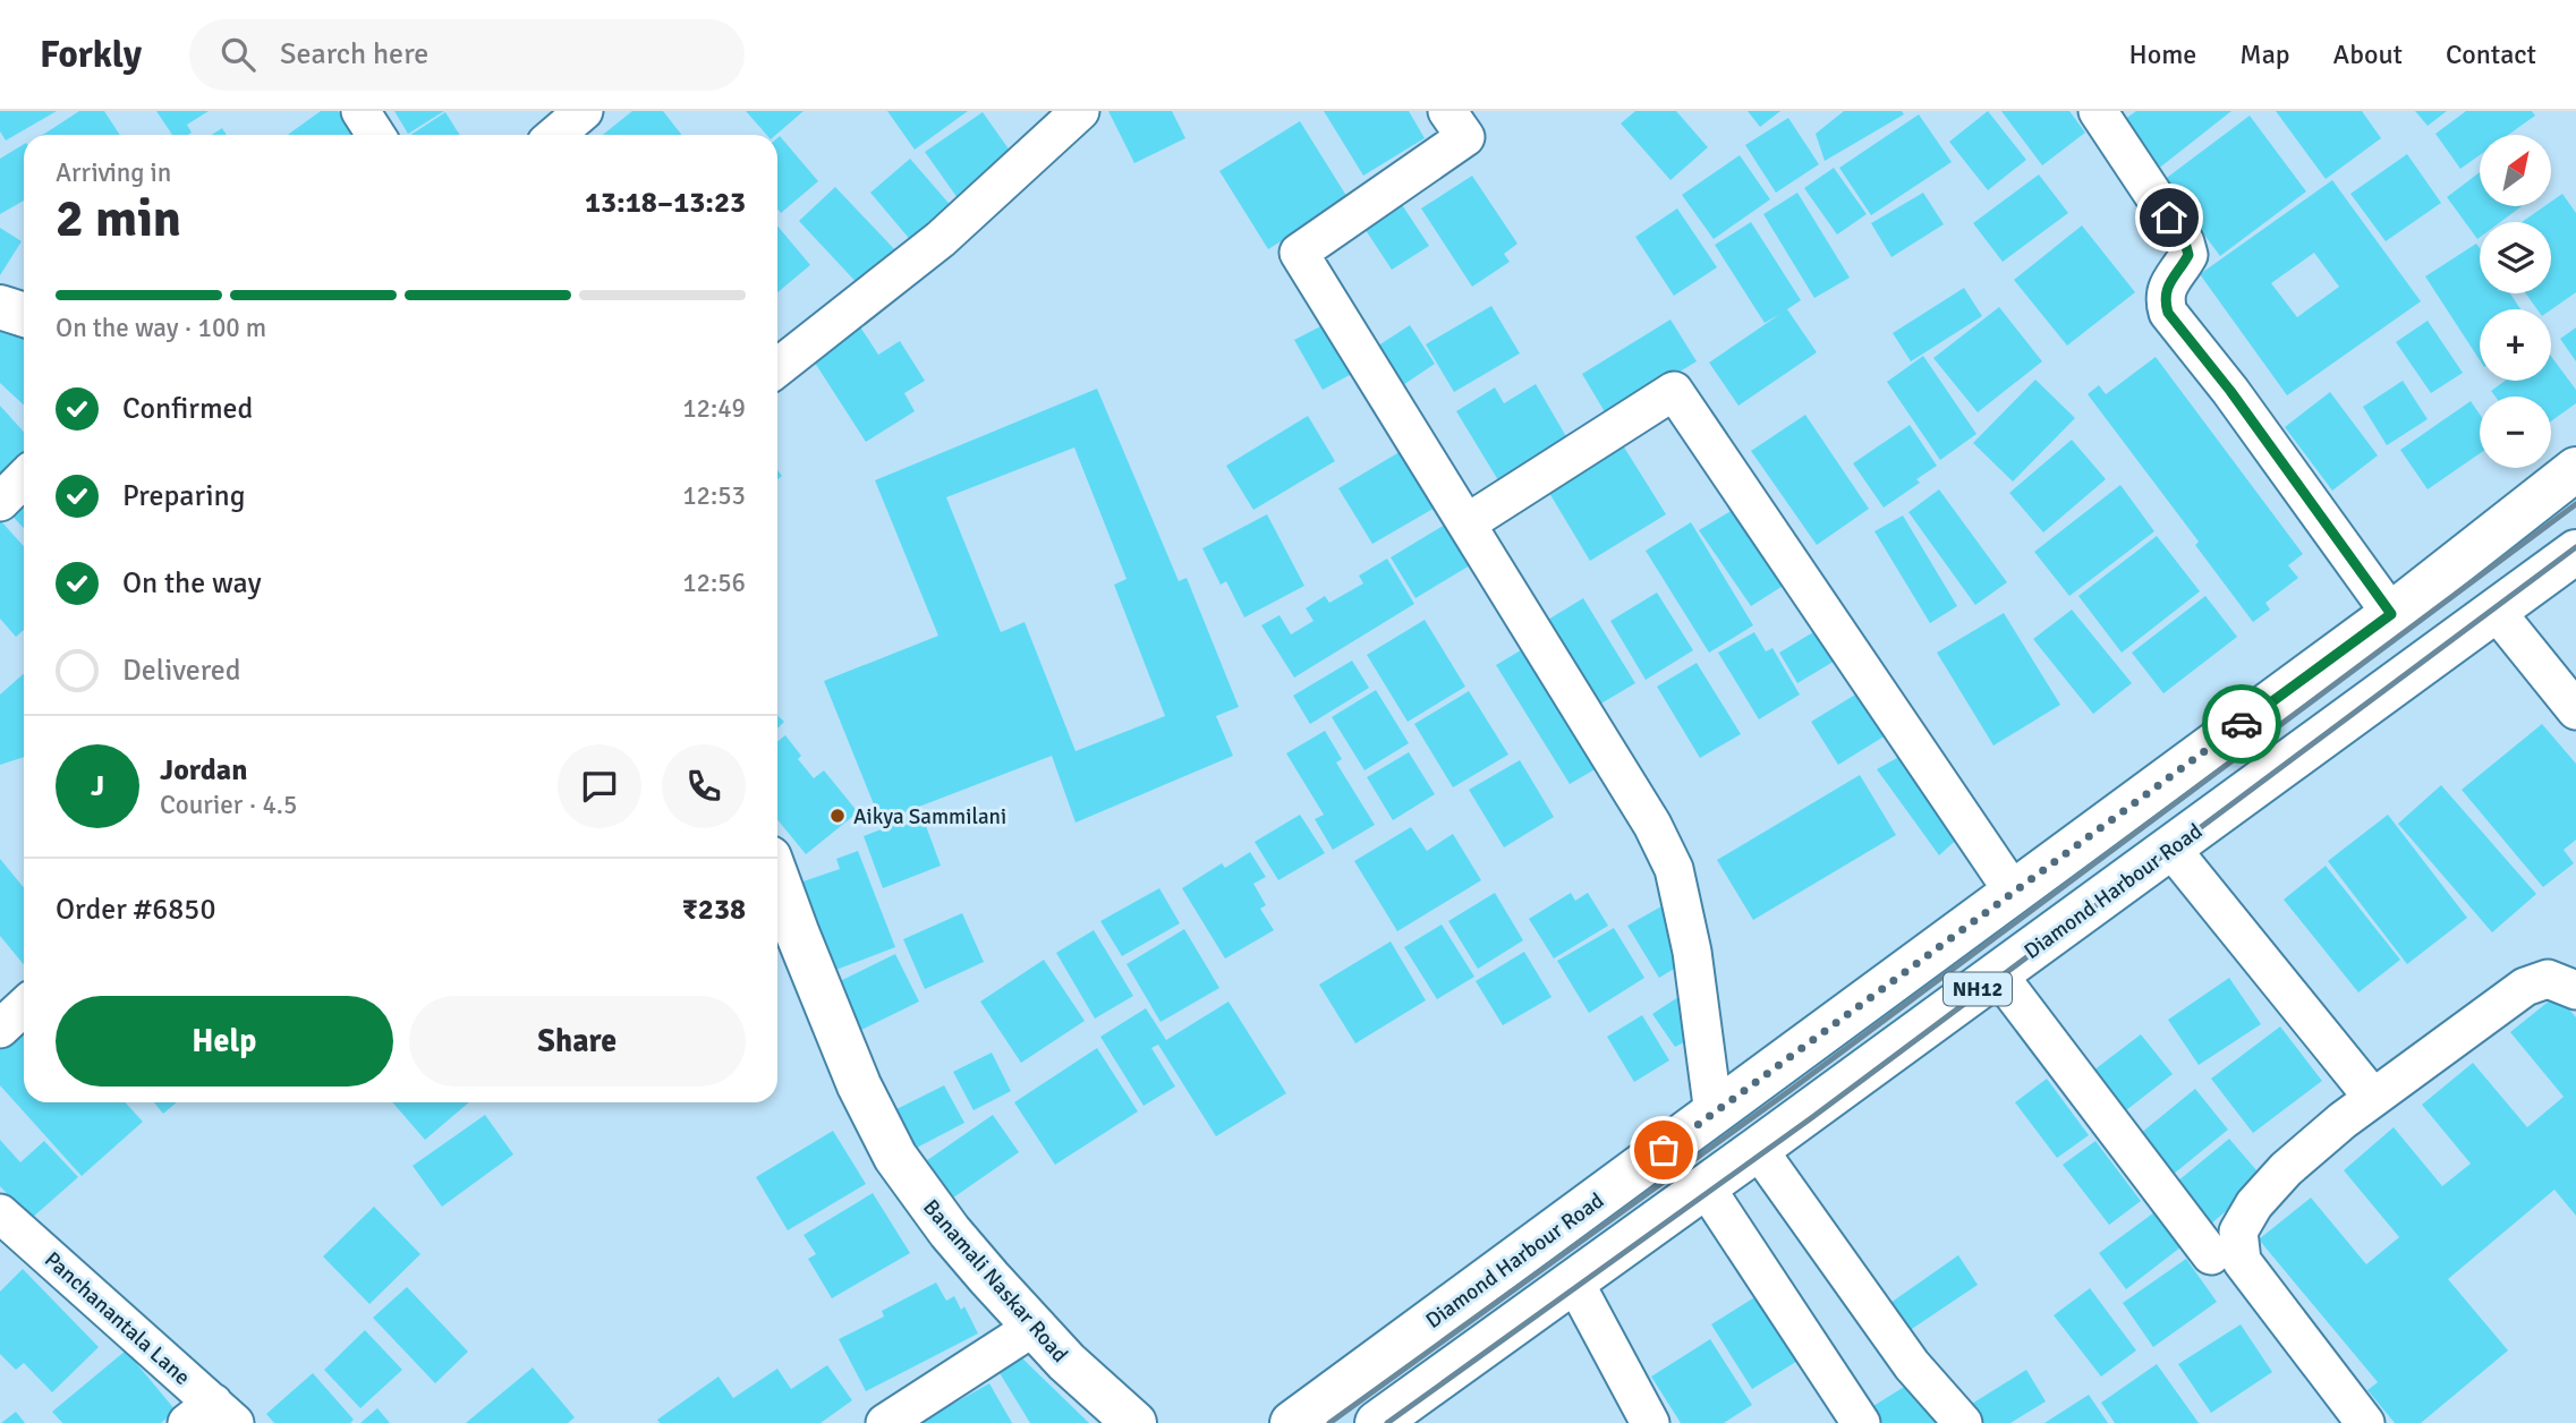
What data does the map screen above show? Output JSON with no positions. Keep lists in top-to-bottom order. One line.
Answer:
{"streets":{"main road":["Diamond Harbour Road","NH12","Banamali Naskar Road"],"street":["Panchanantala Lane"]},"places":["Aikya Sammilani"],"north":"top right","page":{"header":"Forkly","search":"Search here","nav":["Home","Map","About","Contact"],"map_buttons":["+","−"],"heading":["2 min","Arriving in","13:18–13:23"],"panel":["Jordan","Courier · 4.5","Order #6850","₹238"],"bar":"On the way · 100 m","list":[["Confirmed","12:49"],["Preparing","12:53"],["On the way","12:56"],"Delivered"],"round":"J","buttons":["Help","Share"]}}
